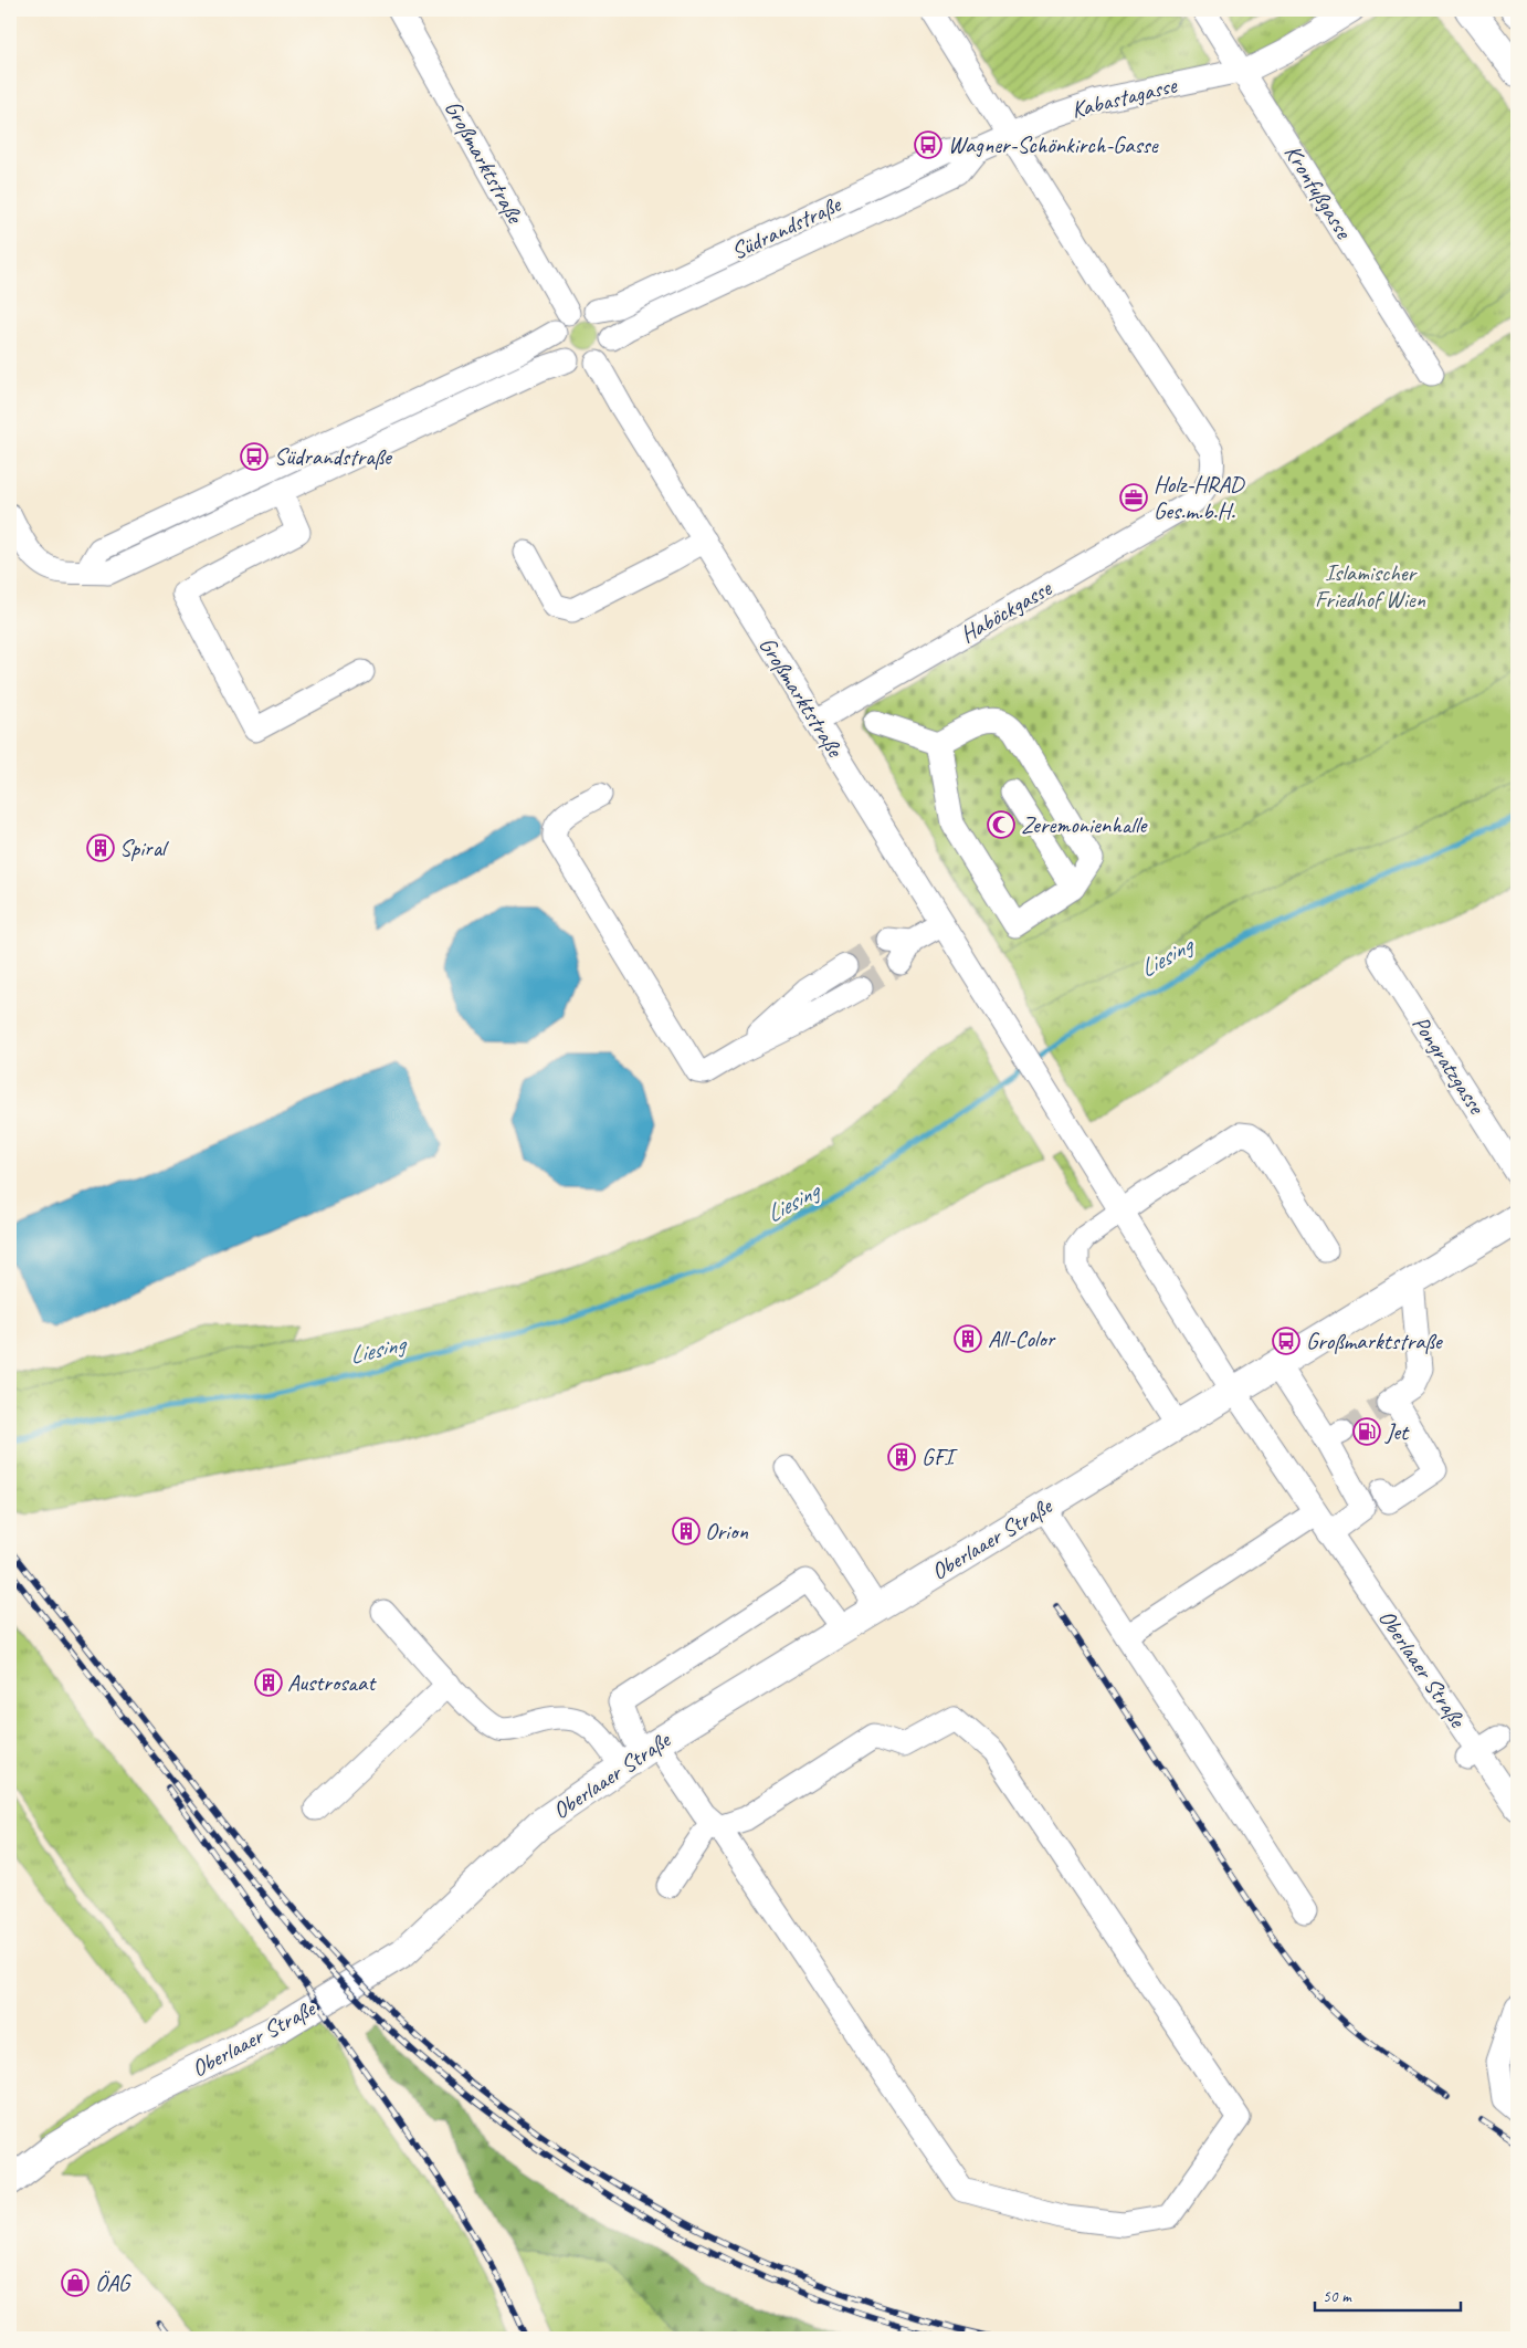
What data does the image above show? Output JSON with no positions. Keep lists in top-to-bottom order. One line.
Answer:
{"streets":{"main road":["Oberlaaer Straße"],"street":["Kabastagasse","Großmarktstraße","Kronfußgasse","Südrandstraße","Haböckgasse","Pongratzgasse"]},"crossings":[["Kabastagasse","Kronfußgasse"],["Kabastagasse","Südrandstraße"],["Kabastagasse","Haböckgasse"],["Großmarktstraße","Südrandstraße"],["Großmarktstraße","Haböckgasse"],["Südrandstraße","Haböckgasse"]],"water":["Liesing"],"parks":["Islamischer Friedhof Wien"],"places":{"bus stop":["Wagner-Schönkirch-Gasse","Südrandstraße","Großmarktstraße"],"office":["Holz-HRAD Ges.m.b.H."],"mosque":["Zeremonienhalle"],"building":["Spiral","All-Color","GFI","Orion","Austrosaat"],"fuel station":["Jet"],"shop":["ÖAG"]},"scale_bar":"50 m"}
